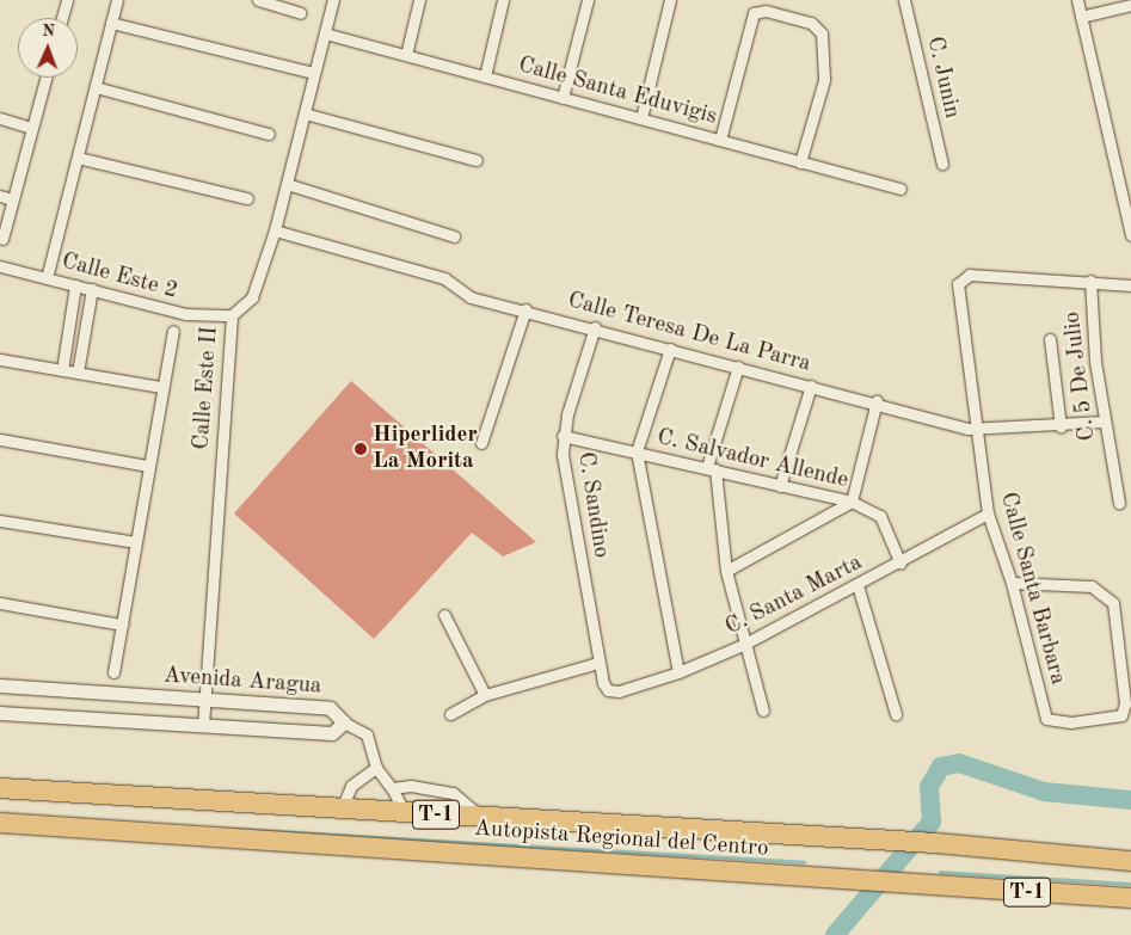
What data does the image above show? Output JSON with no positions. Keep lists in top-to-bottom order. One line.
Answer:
{"streets":{"highway":["T-1","Autopista Regional del Centro"],"street":["C. Junin","Calle Santa Eduvigis","Calle Este 2","Calle Teresa De La Parra","C. 5 De Julio","Calle Este II","C. Salvador Allende","C. Sandino","Calle Santa Barbara","C. Santa Marta","Avenida Aragua"]},"crossings":[["Calle Santa Eduvigis","Calle Este II"],["Calle Este 2","Calle Este II"],["Calle Teresa De La Parra","C. 5 De Julio"],["Calle Teresa De La Parra","Calle Este II"],["Calle Teresa De La Parra","C. Sandino"],["Calle Teresa De La Parra","Calle Santa Barbara"],["C. 5 De Julio","Calle Santa Barbara"],["Calle Este II","Avenida Aragua"],["C. Salvador Allende","C. Sandino"],["C. Salvador Allende","C. Santa Marta"],["C. Sandino","C. Santa Marta"],["Calle Santa Barbara","C. Santa Marta"]],"places":["Hiperlider La Morita"],"north":"top"}
